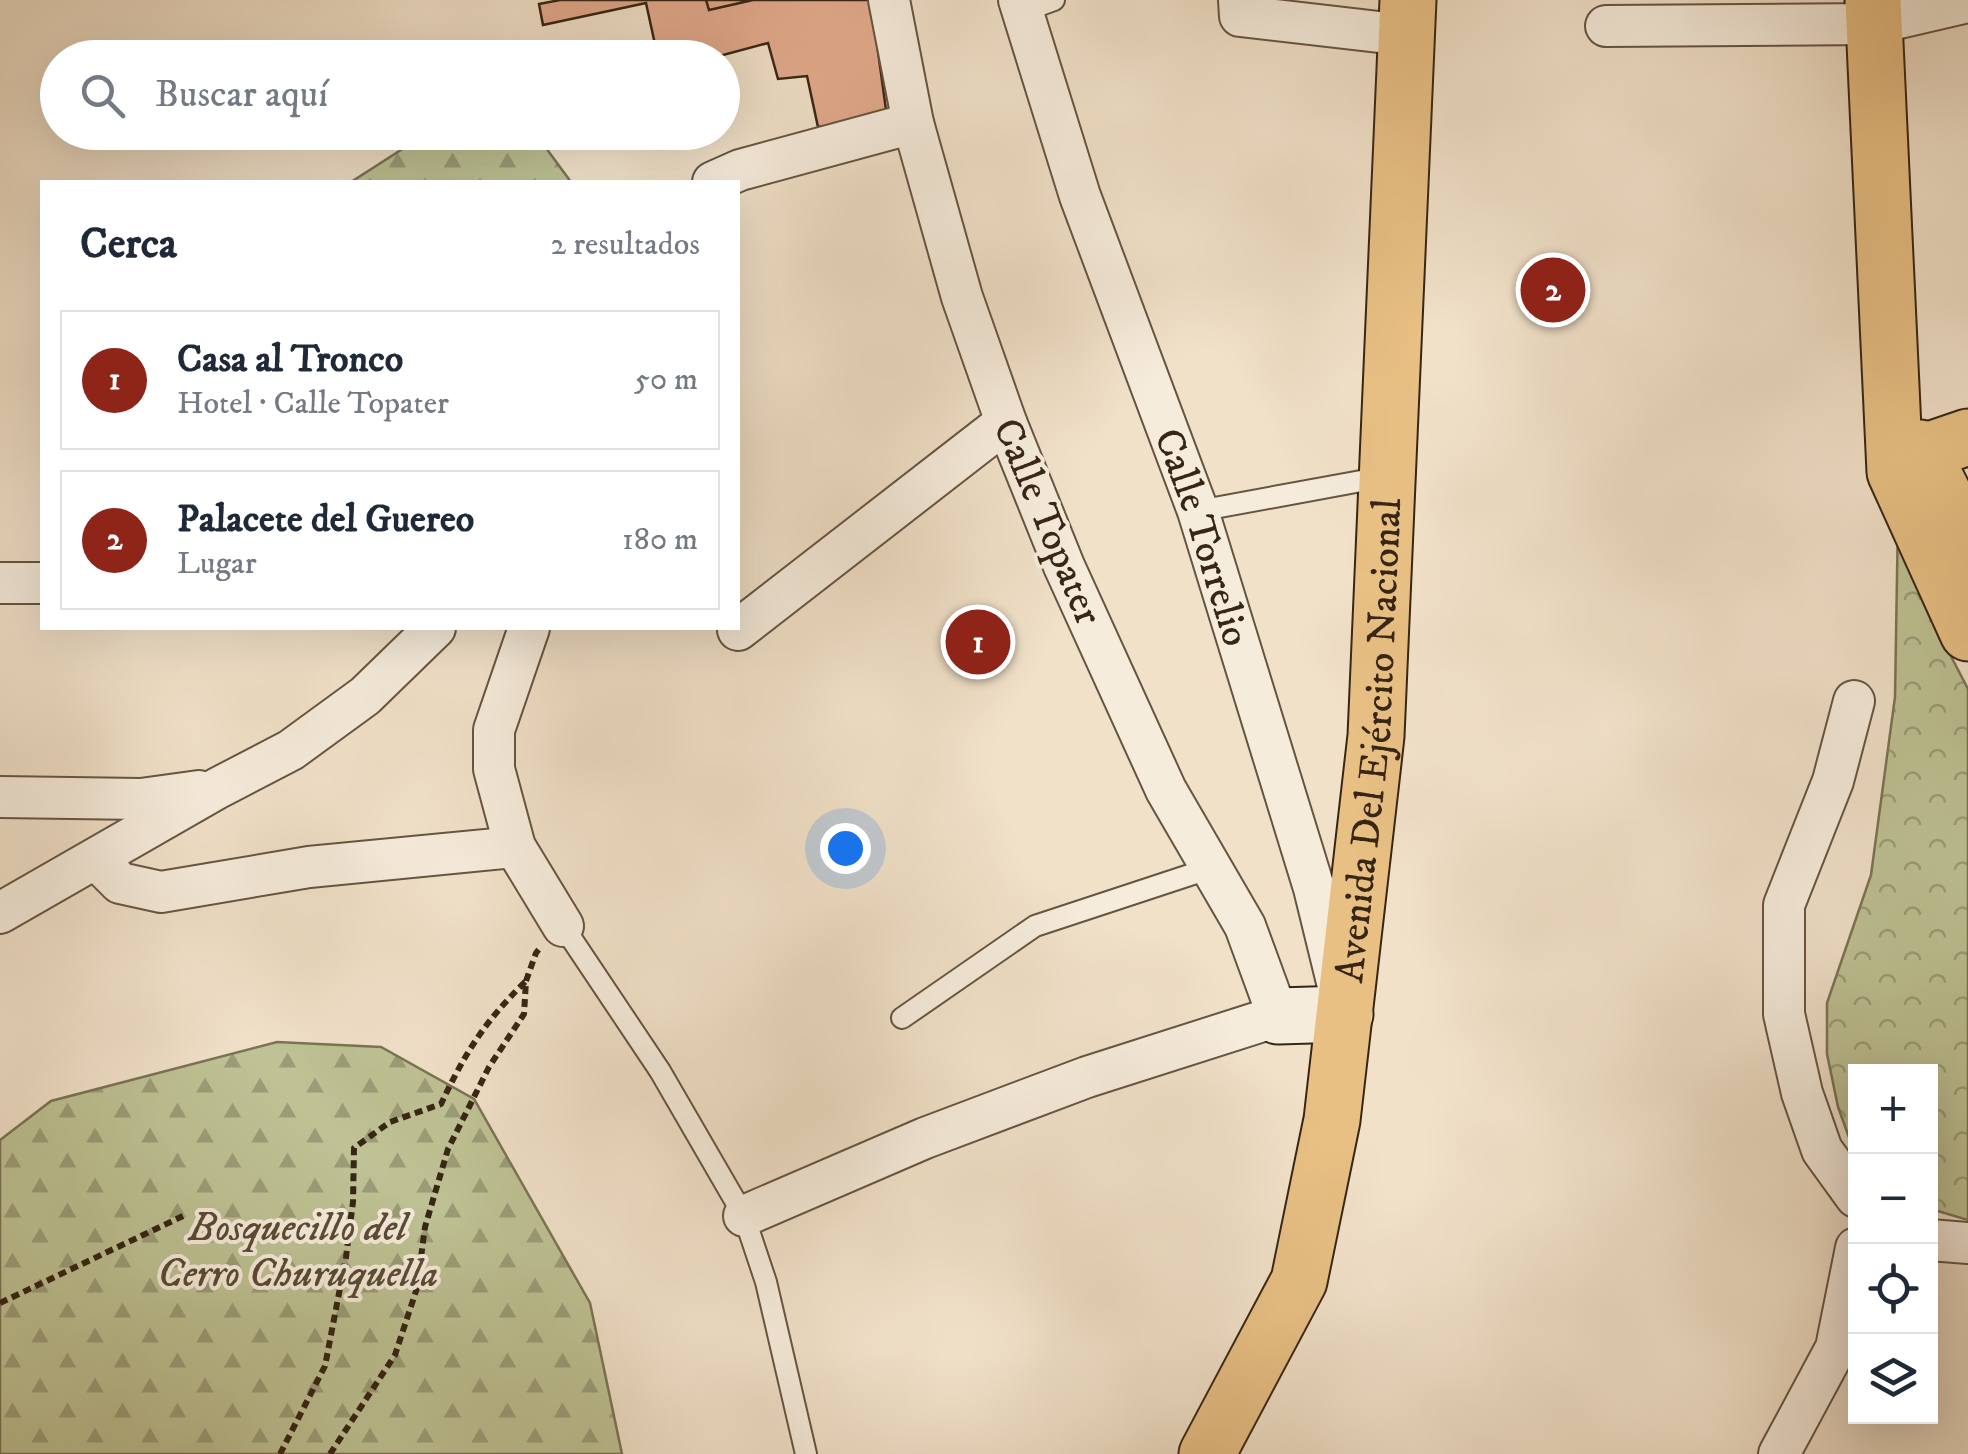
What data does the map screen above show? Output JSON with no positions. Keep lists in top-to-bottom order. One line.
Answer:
{"streets":{"main road":["Avenida Del Ejército Nacional"],"street":["Calle Topater","Calle Torrelio"]},"crossings":[["Calle Torrelio","Avenida Del Ejército Nacional"]],"parks":["Bosquecillo del Cerro Churuquella"],"page":{"search":"Buscar aquí","heading":["Cerca","2 resultados"],"pins":["2","1"],"list":[{"mark":"1","name":"Casa al Tronco","note":"Hotel · Calle Topater","value":"50 m"},{"mark":"2","name":"Palacete del Guereo","note":"Lugar","value":"180 m"}],"map_buttons":["+","−"]}}
